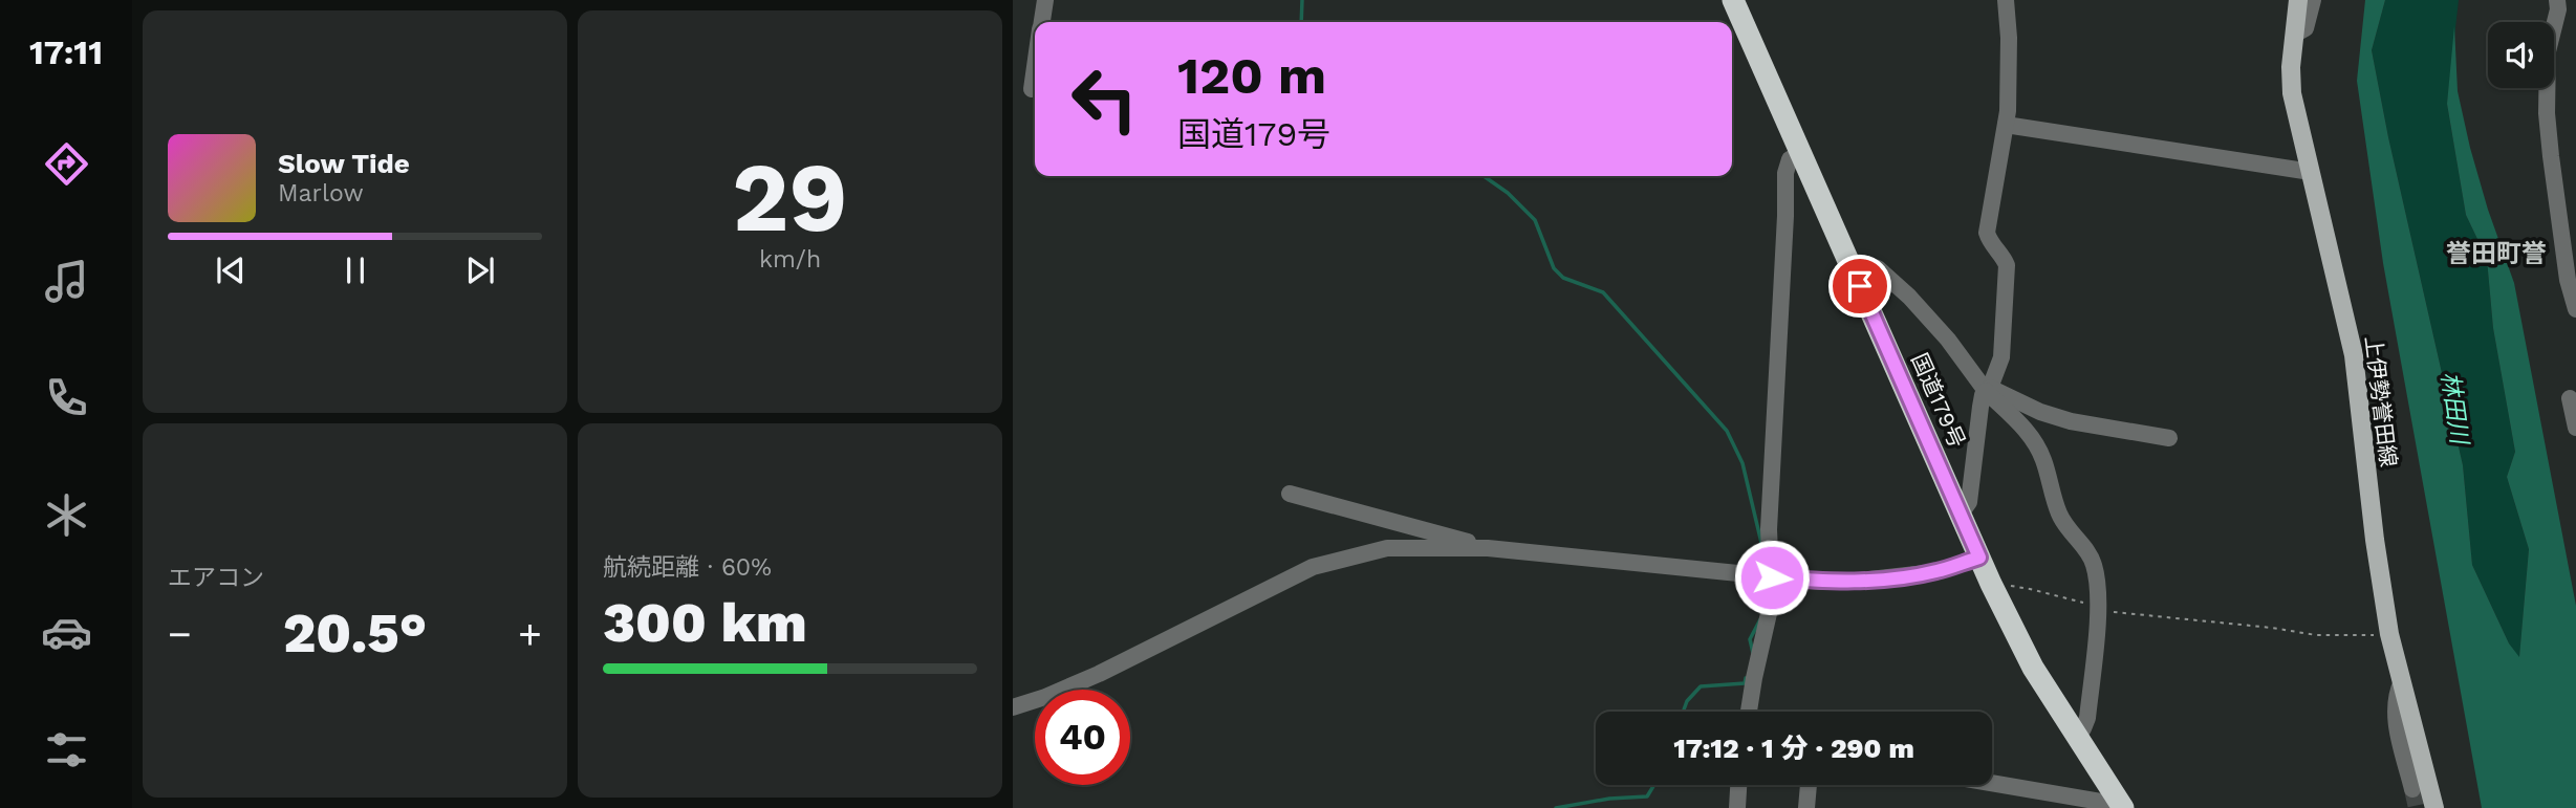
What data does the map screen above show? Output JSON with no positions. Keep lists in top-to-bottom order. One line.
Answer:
{"streets":{"highway":["国道179号"],"main road":["上伊勢誉田線"]},"districts":["誉田町誉"],"water":["林田川"],"page":{"tabs":"17:11","tile":[["29","km/h"],"エアコン",["航続距離 · 60%","300 km"]],"turn":["120 m","国道179号"],"song":["Slow Tide","Marlow"],"heat":["−","20.5°","+"],"limit":"40","trip":"17:12 · 1 分 · 290 m"}}
